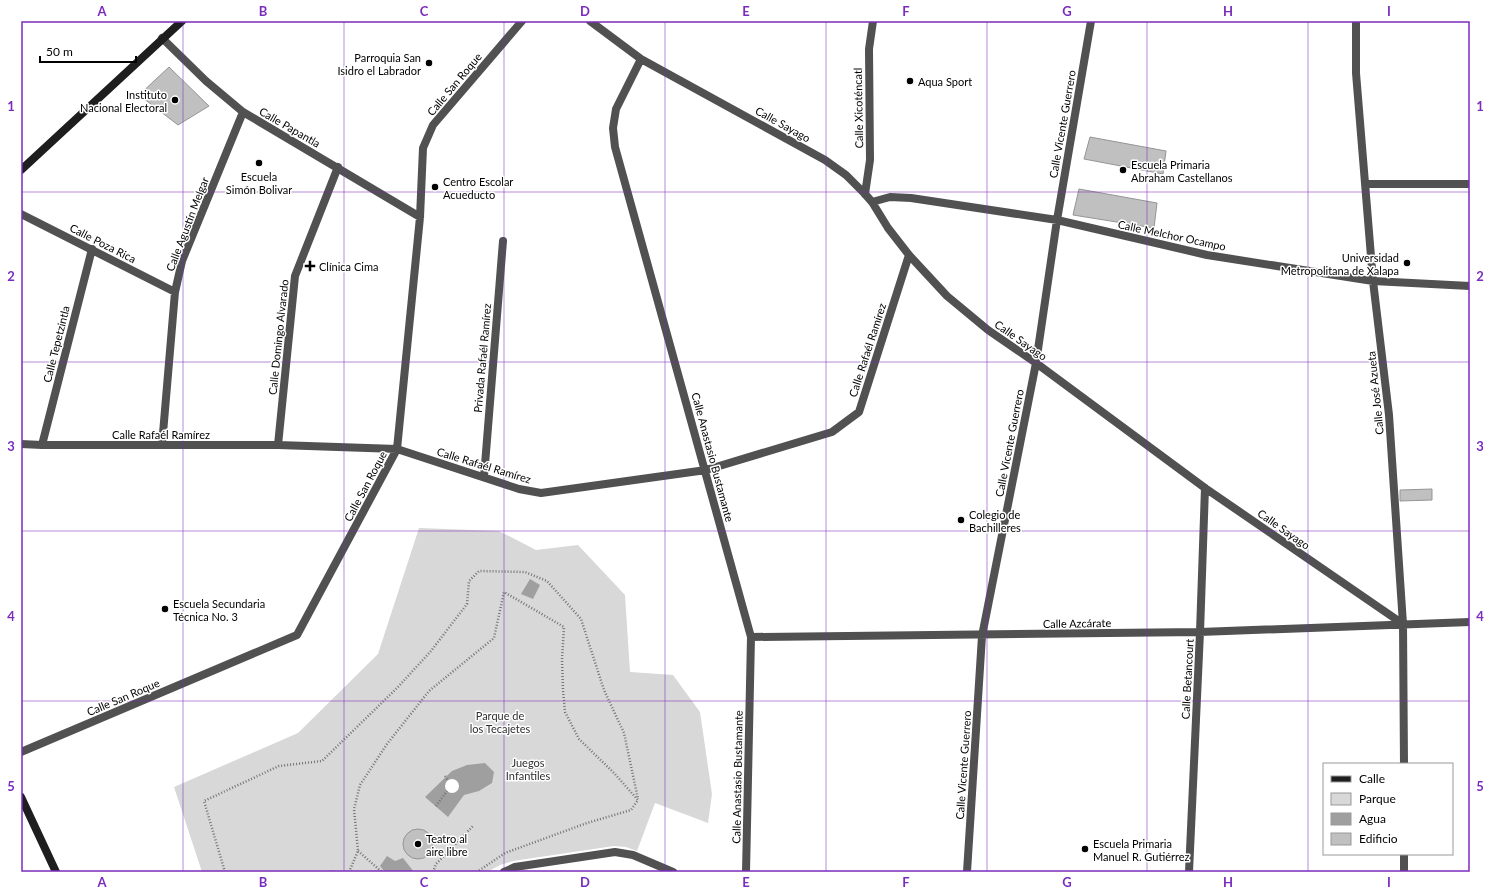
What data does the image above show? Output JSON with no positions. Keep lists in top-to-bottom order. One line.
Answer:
{"streets":{"street":["Calle San Roque","Calle Xicoténcatl","Calle Sayago","Calle Vicente Guerrero","Calle Papantla","Calle Agustín Melgar","Calle Melchor Ocampo","Calle Poza Rica","Calle Domingo Alvarado","Calle Tepetzintla","Calle Rafaél Ramírez","Privada Rafaél Ramírez","Calle José Azueta","Calle Anastasio Bustamante","Calle Azcárate","Calle Betancourt"]},"crossings":[["Calle San Roque","Calle Papantla"],["Calle San Roque","Calle Rafaél Ramírez"],["Calle Xicoténcatl","Calle Sayago"],["Calle Sayago","Calle Vicente Guerrero"],["Calle Sayago","Calle Melchor Ocampo"],["Calle Sayago","Calle Rafaél Ramírez"],["Calle Sayago","Calle José Azueta"],["Calle Sayago","Calle Anastasio Bustamante"],["Calle Sayago","Calle Azcárate"],["Calle Sayago","Calle Betancourt"],["Calle Vicente Guerrero","Calle Melchor Ocampo"],["Calle Vicente Guerrero","Calle Azcárate"],["Calle Papantla","Calle Agustín Melgar"],["Calle Papantla","Calle Domingo Alvarado"],["Calle Agustín Melgar","Calle Poza Rica"],["Calle Agustín Melgar","Calle Rafaél Ramírez"],["Calle Melchor Ocampo","Calle José Azueta"],["Calle Poza Rica","Calle Tepetzintla"],["Calle Domingo Alvarado","Calle Rafaél Ramírez"],["Calle Tepetzintla","Calle Rafaél Ramírez"],["Calle Rafaél Ramírez","Privada Rafaél Ramírez"],["Calle Rafaél Ramírez","Calle Anastasio Bustamante"],["Calle José Azueta","Calle Azcárate"],["Calle Anastasio Bustamante","Calle Azcárate"],["Calle Azcárate","Calle Betancourt"]],"parks":["Parque de los Tecajetes","Juegos Infantiles"],"places":{"other":["Parroquia San Isidro el Labrador","Aqua Sport","Instituto Nacional Electoral","Escuela Simón Bolivar","Escuela Primaria Abraham Castellanos","Centro Escolar Acueducto","Universidad Metropolitana de Xalapa","Colegio de Bachilleres","Escuela Secundaria Técnica No. 3","Teatro al aire libre","Escuela Primaria Manuel R. Gutiérrez"],"health":["Clínica Cima"]},"legend":["Calle","Parque","Agua","Edificio"],"scale_bar":"50 m","grid":{"columns":["A","B","C","D","E","F","G","H","I"],"rows":["1","2","3","4","5"]}}
